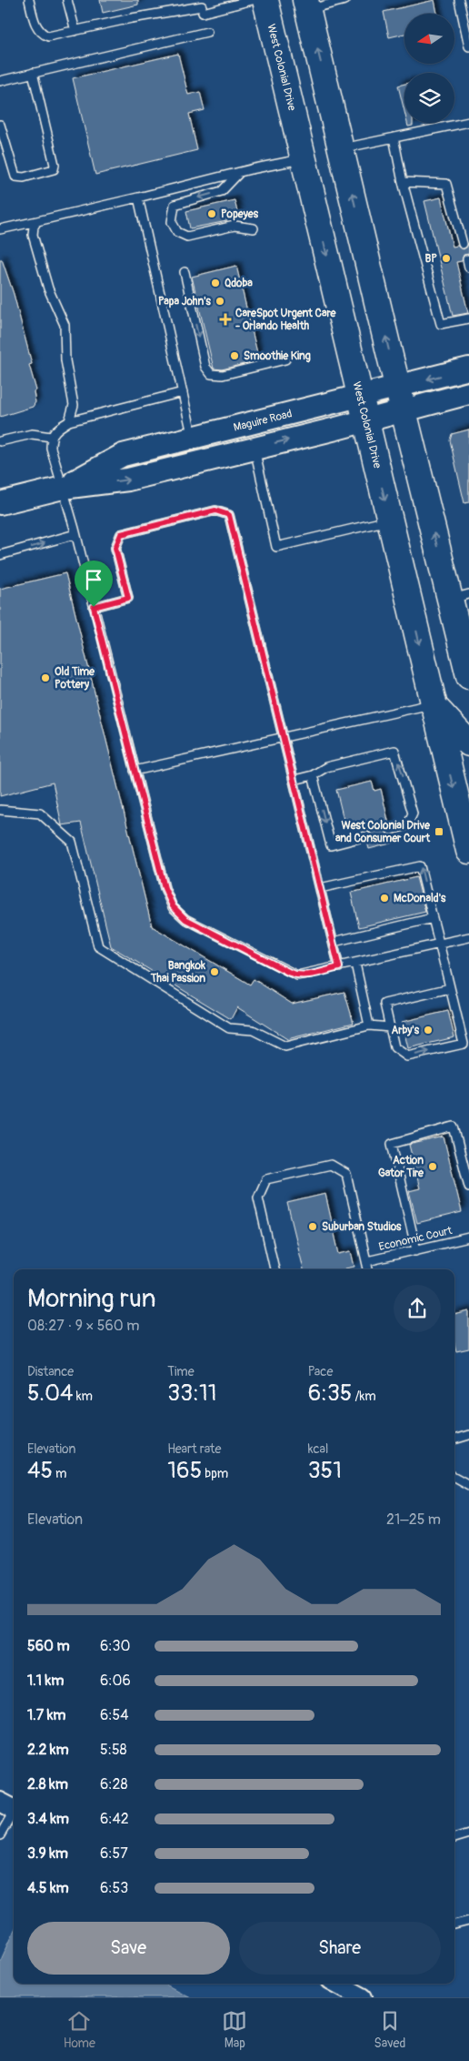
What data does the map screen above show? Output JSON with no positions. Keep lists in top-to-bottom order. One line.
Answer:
{"streets":{"highway":["West Colonial Drive"],"main road":["Maguire Road"],"lane":["Economic Court"]},"crossings":[["West Colonial Drive","Maguire Road"]],"places":{"other":["Popeyes","BP","Qdoba","Papa John's","Smoothie King","Old Time Pottery","McDonald's","Bangkok Thai Passion","Arby's","Action Gator Tire","Suburban Studios"],"health":["CareSpot Urgent Care - Orlando Health"],"transit":["West Colonial Drive and Consumer Court"]},"north":"left","page":{"heading":["Morning run","08:27 · 9 × 560 m"],"stats":[["Distance","5.04 km"],["Time","33:11"],["Pace","6:35 /km"],["Elevation","45 m"],["Heart rate","165 bpm"],["kcal","351"]],"chart":["Elevation","21–25 m"],"list":[{"name":"560 m","note":"6:30"},{"name":"1.1 km","note":"6:06"},{"name":"1.7 km","note":"6:54"},{"name":"2.2 km","note":"5:58"},{"name":"2.8 km","note":"6:28"},{"name":"3.4 km","note":"6:42"},{"name":"3.9 km","note":"6:57"},{"name":"4.5 km","note":"6:53"}],"buttons":["Save","Share"],"tabs":["Home","Map","Saved"]}}
